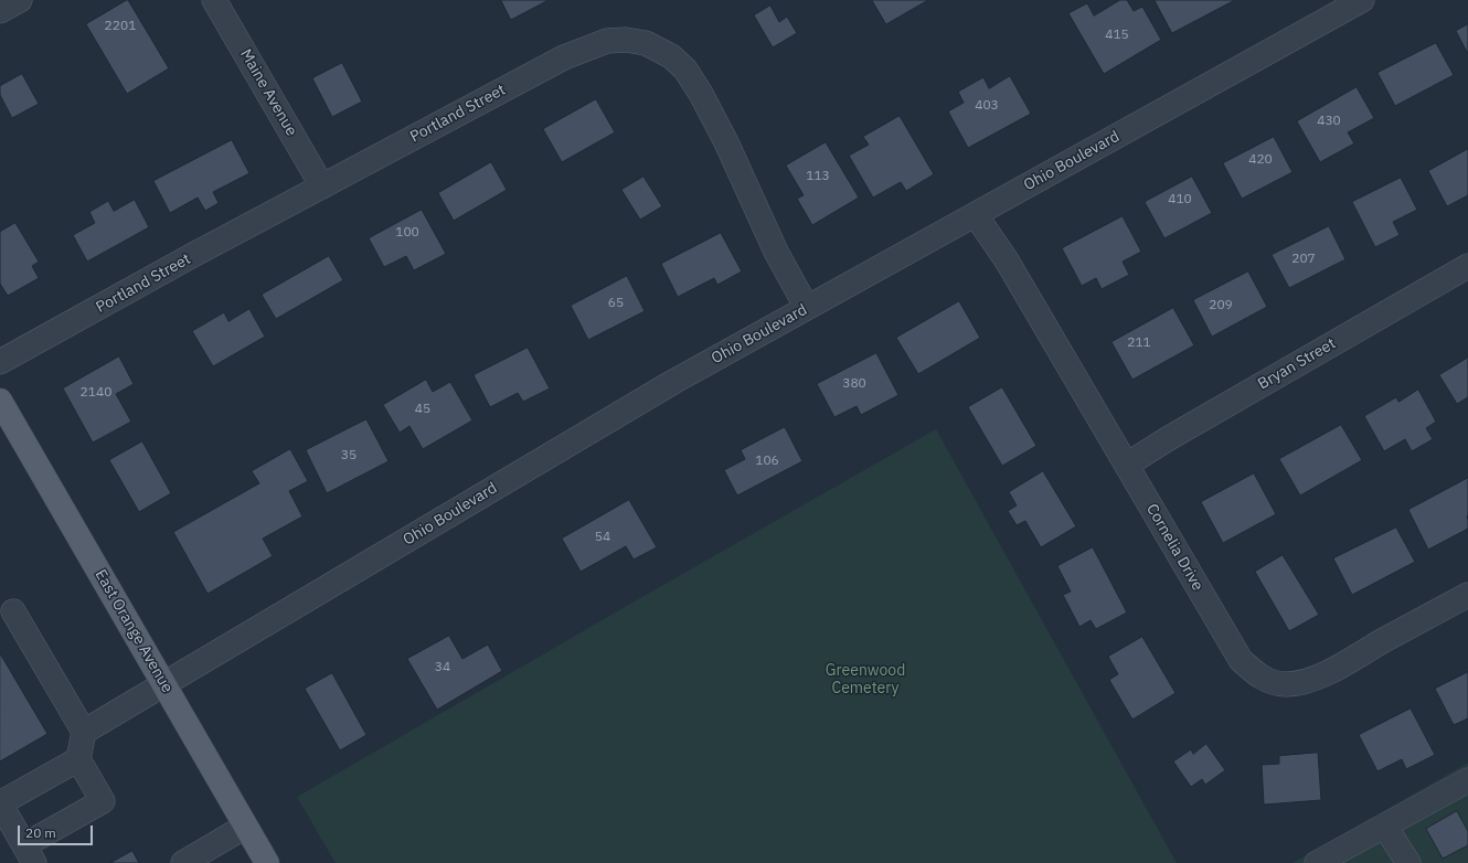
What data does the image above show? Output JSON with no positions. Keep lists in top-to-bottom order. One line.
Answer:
{"streets":{"main road":["East Orange Avenue"],"street":["Maine Avenue","Portland Street","Ohio Boulevard","Bryan Street","Cornelia Drive"]},"crossings":[["Maine Avenue","Portland Street"],["Portland Street","Ohio Boulevard"],["Ohio Boulevard","Cornelia Drive"],["Ohio Boulevard","East Orange Avenue"],["Bryan Street","Cornelia Drive"]],"parks":["Greenwood Cemetery"],"house_numbers":["2201","415","403","430","420","113","410","100","207","65","209","211","380","2140","45","35","106","54","34"],"scale_bar":"20 m"}
